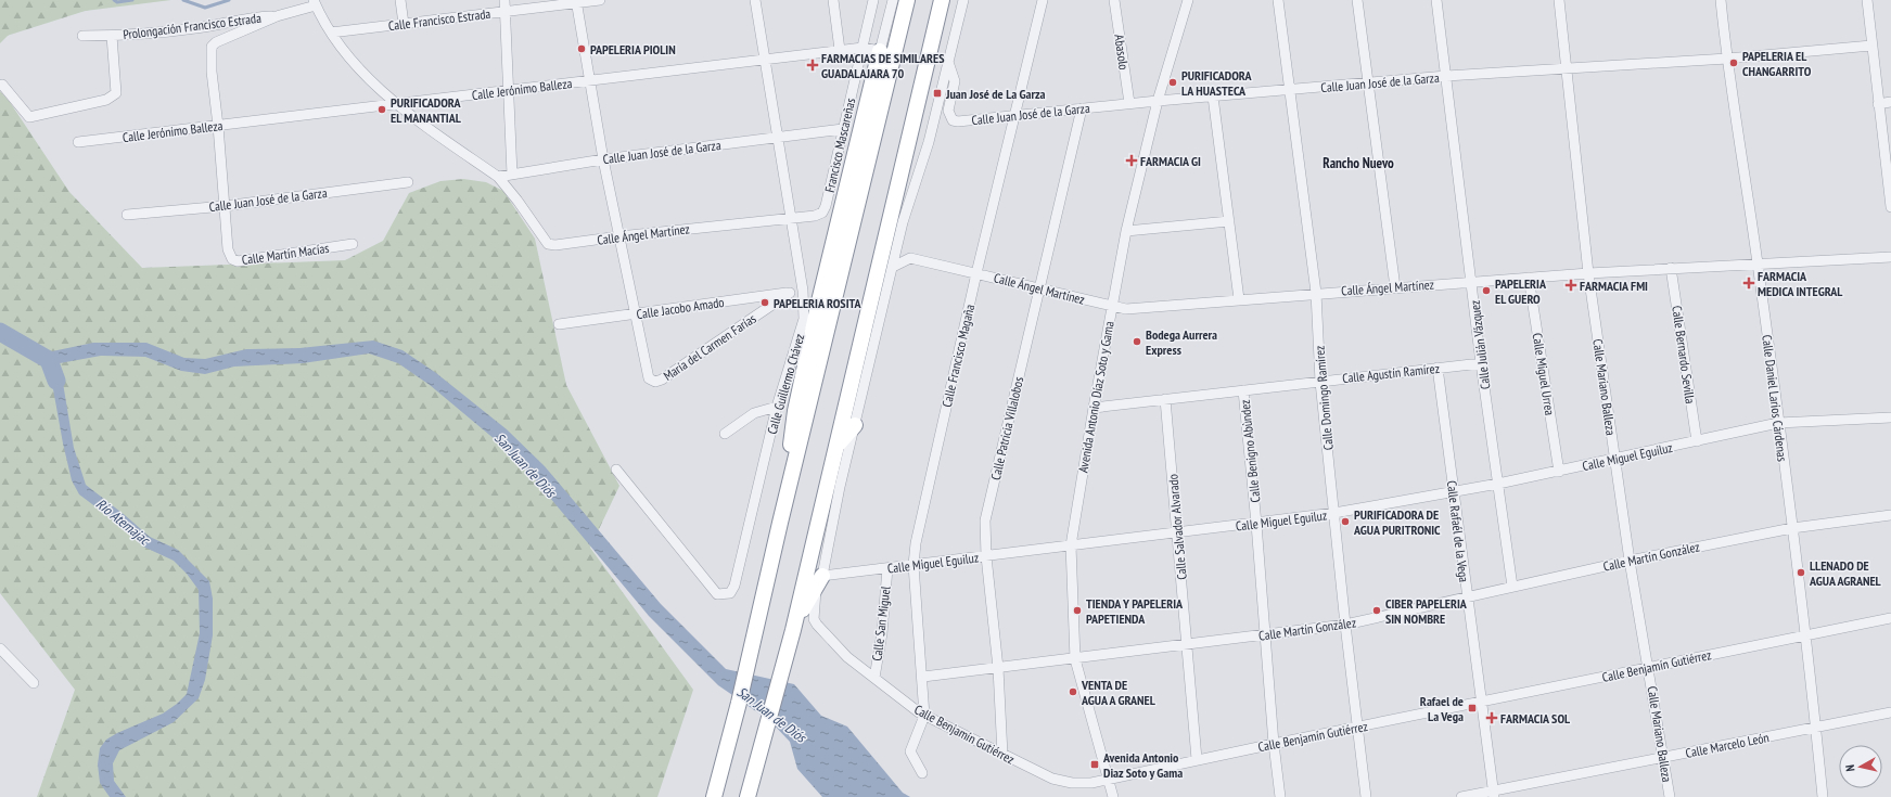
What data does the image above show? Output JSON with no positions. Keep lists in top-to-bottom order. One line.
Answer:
{"streets":{"street":["Calle Francisco Estrada","Prolongación Francisco Estrada","Abasolo","Calle Juan José de la Garza","Calle Jerónimo Balleza","Francisco Mascareñas","Calle Ángel Martínez","Calle Martín Macías","Calle Jacobo Amado","Calle Julián Vázquez","María del Carmen Farías","Calle Bernardo Sevilla","Calle Francisco Magaña","Calle Agustín Ramírez","Calle Miguel Urrea","Calle Guillermo Chávez","Calle Mariano Balleza","Avenida Antonio Díaz Soto y Gama","Calle Domingo Ramírez","Calle Daniel Larios Cárdenas","Calle Patricia Villalobos","Calle Benigno Abùndez","Calle Miguel Eguiluz","Calle Salvador Alvarado","Calle Rafaél de la Vega","Calle Martín González","Calle San Miguel","Calle Benjamín Gutiérrez","Calle Marcelo León"]},"crossings":[["Prolongación Francisco Estrada","Calle Martín Macías"],["Abasolo","Calle Juan José de la Garza"],["Calle Juan José de la Garza","Francisco Mascareñas"],["Calle Juan José de la Garza","Calle Ángel Martínez"],["Calle Juan José de la Garza","Calle Martín Macías"],["Calle Juan José de la Garza","Calle Julián Vázquez"],["Calle Juan José de la Garza","Calle Francisco Magaña"],["Calle Juan José de la Garza","Calle Guillermo Chávez"],["Calle Juan José de la Garza","Calle Mariano Balleza"],["Calle Juan José de la Garza","Avenida Antonio Díaz Soto y Gama"],["Calle Juan José de la Garza","Calle Domingo Ramírez"],["Calle Juan José de la Garza","Calle Daniel Larios Cárdenas"],["Calle Juan José de la Garza","Calle Patricia Villalobos"],["Calle Juan José de la Garza","Calle Benjamín Gutiérrez"],["Calle Jerónimo Balleza","Francisco Mascareñas"],["Calle Jerónimo Balleza","Calle Martín Macías"],["Calle Jerónimo Balleza","Calle Guillermo Chávez"],["Francisco Mascareñas","Calle Ángel Martínez"],["Calle Ángel Martínez","Calle Julián Vázquez"],["Calle Ángel Martínez","Calle Bernardo Sevilla"],["Calle Ángel Martínez","Calle Francisco Magaña"],["Calle Ángel Martínez","Calle Miguel Urrea"],["Calle Ángel Martínez","Calle Guillermo Chávez"],["Calle Ángel Martínez","Calle Mariano Balleza"],["Calle Ángel Martínez","Avenida Antonio Díaz Soto y Gama"],["Calle Ángel Martínez","Calle Domingo Ramírez"],["Calle Ángel Martínez","Calle Daniel Larios Cárdenas"],["Calle Ángel Martínez","Calle Patricia Villalobos"],["Calle Ángel Martínez","Calle Benjamín Gutiérrez"],["Calle Jacobo Amado","María del Carmen Farías"],["Calle Jacobo Amado","Calle Guillermo Chávez"],["Calle Julián Vázquez","Calle Agustín Ramírez"],["Calle Julián Vázquez","Calle Miguel Eguiluz"],["Calle Julián Vázquez","Calle Martín González"],["Calle Bernardo Sevilla","Calle Miguel Eguiluz"],["Calle Francisco Magaña","Calle Miguel Eguiluz"],["Calle Francisco Magaña","Calle Martín González"],["Calle Francisco Magaña","Calle Benjamín Gutiérrez"],["Calle Agustín Ramírez","Avenida Antonio Díaz Soto y Gama"],["Calle Agustín Ramírez","Calle Domingo Ramírez"],["Calle Agustín Ramírez","Calle Benigno Abùndez"],["Calle Agustín Ramírez","Calle Salvador Alvarado"],["Calle Agustín Ramírez","Calle Rafaél de la Vega"],["Calle Miguel Urrea","Calle Miguel Eguiluz"],["Calle Mariano Balleza","Calle Miguel Eguiluz"],["Calle Mariano Balleza","Calle Martín González"],["Calle Mariano Balleza","Calle Benjamín Gutiérrez"],["Calle Mariano Balleza","Calle Marcelo León"],["Avenida Antonio Díaz Soto y Gama","Calle Miguel Eguiluz"],["Avenida Antonio Díaz Soto y Gama","Calle Martín González"],["Avenida Antonio Díaz Soto y Gama","Calle Benjamín Gutiérrez"],["Calle Domingo Ramírez","Calle Miguel Eguiluz"],["Calle Domingo Ramírez","Calle Martín González"],["Calle Domingo Ramírez","Calle Benjamín Gutiérrez"],["Calle Daniel Larios Cárdenas","Calle Miguel Eguiluz"],["Calle Daniel Larios Cárdenas","Calle Martín González"],["Calle Daniel Larios Cárdenas","Calle Benjamín Gutiérrez"],["Calle Daniel Larios Cárdenas","Calle Marcelo León"],["Calle Patricia Villalobos","Calle Miguel Eguiluz"],["Calle Patricia Villalobos","Calle Martín González"],["Calle Patricia Villalobos","Calle Benjamín Gutiérrez"],["Calle Benigno Abùndez","Calle Miguel Eguiluz"],["Calle Benigno Abùndez","Calle Martín González"],["Calle Benigno Abùndez","Calle Benjamín Gutiérrez"],["Calle Miguel Eguiluz","Calle Salvador Alvarado"],["Calle Miguel Eguiluz","Calle Rafaél de la Vega"],["Calle Miguel Eguiluz","Calle San Miguel"],["Calle Miguel Eguiluz","Calle Benjamín Gutiérrez"],["Calle Salvador Alvarado","Calle Martín González"],["Calle Salvador Alvarado","Calle Benjamín Gutiérrez"],["Calle Rafaél de la Vega","Calle Martín González"],["Calle Rafaél de la Vega","Calle Benjamín Gutiérrez"],["Calle Rafaél de la Vega","Calle Marcelo León"],["Calle San Miguel","Calle Benjamín Gutiérrez"]],"districts":["Rancho Nuevo"],"water":["San Juan de Diós","Río Atemajac"],"places":{"other":["PAPELERIA PIOLIN","PAPELERIA EL CHANGARRITO","PURIFICADORA LA HUASTECA","PURIFICADORA EL MANANTIAL","PAPELERIA EL GUERO","PAPELERIA ROSITA","Bodega Aurrera Express","PURIFICADORA DE AGUA PURITRONIC","LLENADO DE AGUA AGRANEL","TIENDA Y PAPELERIA PAPETIENDA","CIBER PAPELERIA SIN NOMBRE","VENTA DE AGUA A GRANEL"],"health":["FARMACIAS DE SIMILARES GUADALAJARA 70","FARMACIA GI","FARMACIA MEDICA INTEGRAL","FARMACIA FMI","FARMACIA SOL"],"transit":["Juan José de La Garza","Rafael de La Vega","Avenida Antonio Diaz Soto y Gama"]},"north":"left"}
